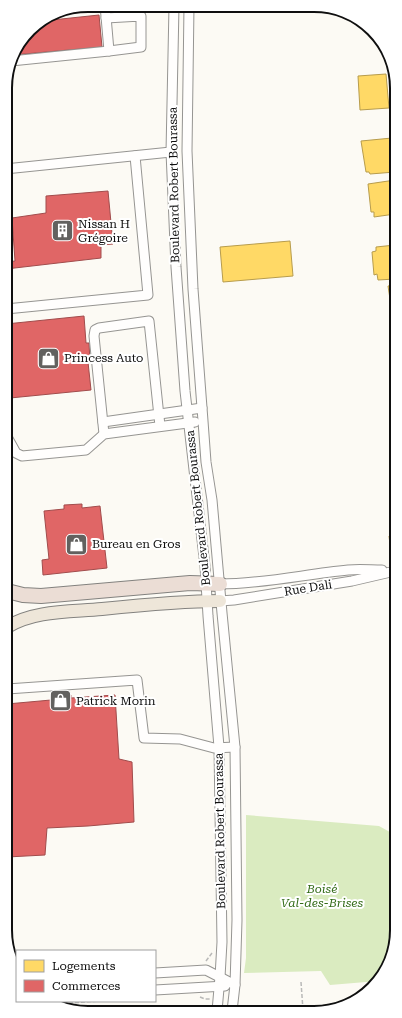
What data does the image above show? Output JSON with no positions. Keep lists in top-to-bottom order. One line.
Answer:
{"streets":{"street":["Boulevard Robert Bourassa","Rue Dali"]},"crossings":[["Boulevard Robert Bourassa","Rue Dali"]],"parks":["Boisé Val-des-Brises"],"places":{"building":["Nissan H Grégoire"],"shop":["Princess Auto","Bureau en Gros","Patrick Morin"]},"legend":["Logements","Commerces"]}
